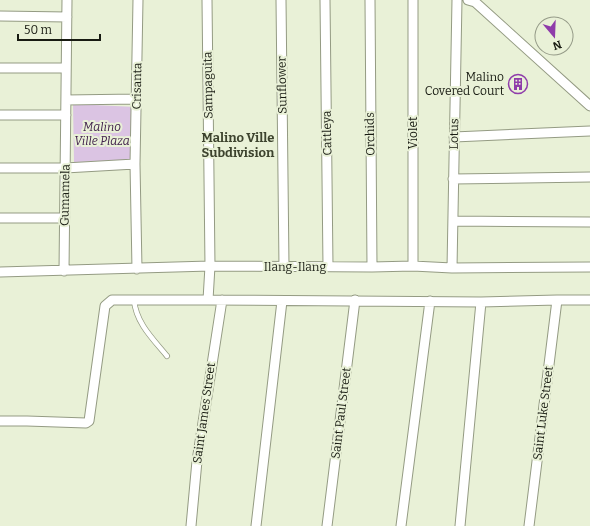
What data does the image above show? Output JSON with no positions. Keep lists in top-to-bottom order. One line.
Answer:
{"streets":{"street":["Sampaguita","Sunflower","Crisanta","Cattleya","Violet","Orchids","Lotus","Gumamela","Ilang-Ilang","Saint James Street","Saint Paul Street","Saint Luke Street"]},"crossings":[["Sampaguita","Ilang-Ilang"],["Sunflower","Ilang-Ilang"],["Crisanta","Ilang-Ilang"],["Cattleya","Ilang-Ilang"],["Violet","Ilang-Ilang"],["Orchids","Ilang-Ilang"],["Lotus","Ilang-Ilang"],["Gumamela","Ilang-Ilang"]],"districts":["Malino Ville Subdivision"],"parks":["Malino Ville Plaza"],"places":{"building":["Malino Covered Court"]},"scale_bar":"50 m","north":"bottom"}
